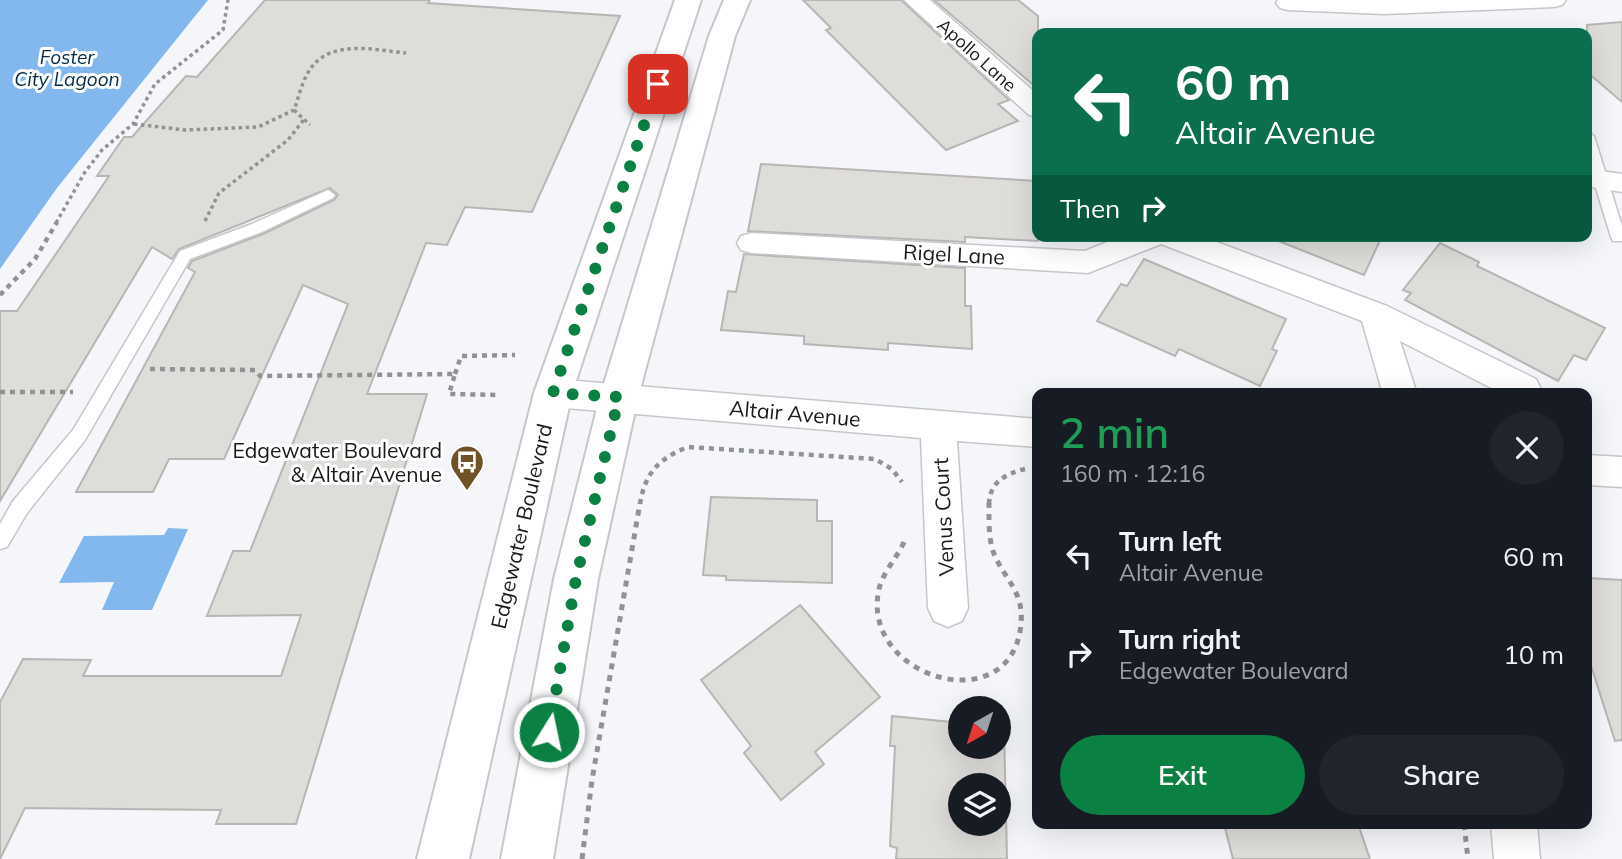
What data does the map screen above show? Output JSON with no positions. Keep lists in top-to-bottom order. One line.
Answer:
{"streets":{"main road":["Edgewater Boulevard"],"street":["Apollo Lane","Rigel Lane","Altair Avenue","Venus Court"]},"crossings":[["Altair Avenue","Venus Court"],["Altair Avenue","Edgewater Boulevard"]],"water":["Foster City Lagoon"],"places":{"bus stop":["Edgewater Boulevard & Altair Avenue"]},"north":"bottom left","page":{"turn":["60 m","Altair Avenue"],"then":"Then","heading":["2 min","160 m · 12:16"],"list":[{"name":"Turn left","note":"Altair Avenue","value":"60 m"},{"name":"Turn right","note":"Edgewater Boulevard","value":"10 m"}],"buttons":["Exit","Share"]}}
